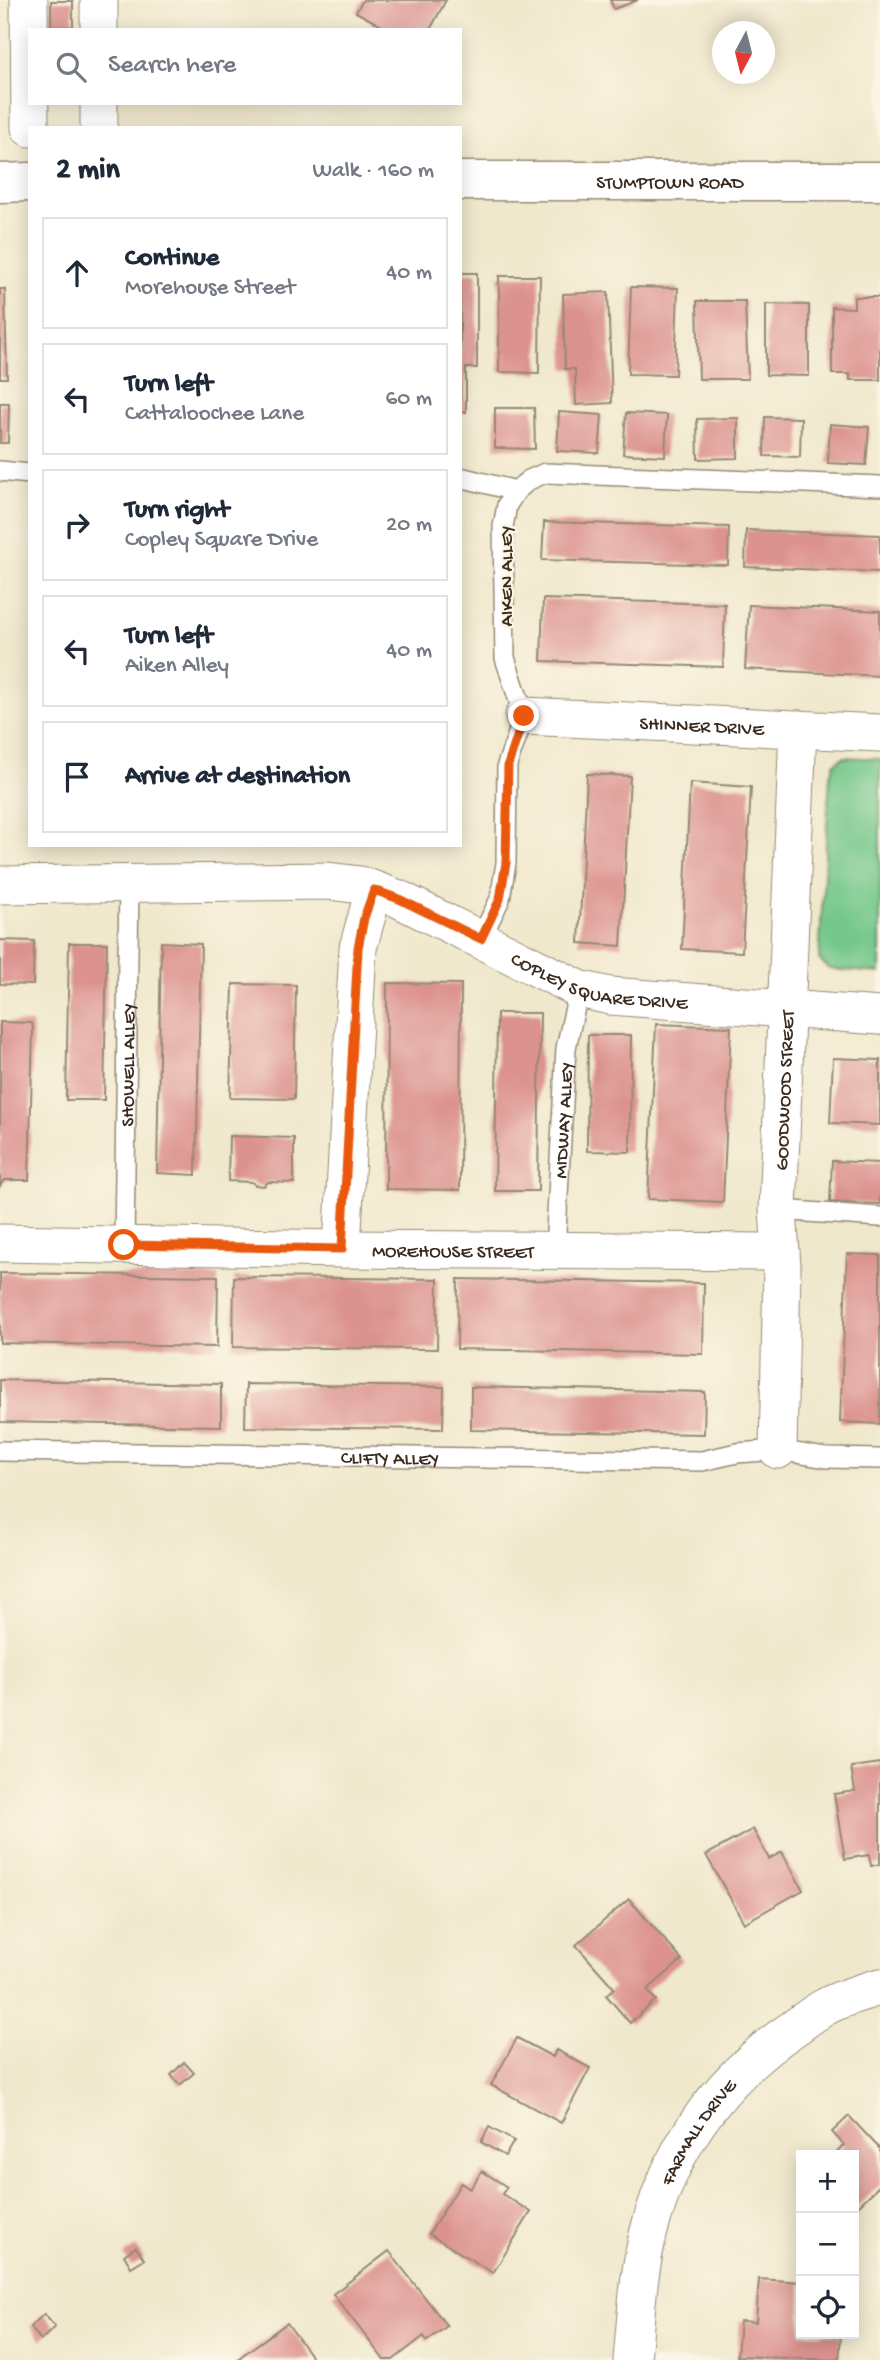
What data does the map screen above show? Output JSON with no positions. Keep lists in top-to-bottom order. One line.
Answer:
{"streets":{"street":["STUMPTOWN ROAD","SHINNER DRIVE","COPLEY SQUARE DRIVE","GOODWOOD STREET","MOREHOUSE STREET","FARMALL DRIVE"],"lane":["AIKEN ALLEY","SHOWELL ALLEY","MIDWAY ALLEY","CLIFTY ALLEY"]},"crossings":[["AIKEN ALLEY","SHINNER DRIVE"],["SHINNER DRIVE","GOODWOOD STREET"],["COPLEY SQUARE DRIVE","SHOWELL ALLEY"],["COPLEY SQUARE DRIVE","GOODWOOD STREET"],["COPLEY SQUARE DRIVE","MIDWAY ALLEY"],["SHOWELL ALLEY","MOREHOUSE STREET"],["GOODWOOD STREET","MOREHOUSE STREET"],["GOODWOOD STREET","CLIFTY ALLEY"],["MIDWAY ALLEY","MOREHOUSE STREET"]],"north":"bottom","page":{"search":"Search here","heading":["2 min","Walk · 160 m"],"list":[["Continue","Morehouse Street","40 m"],["Turn left","Cattaloochee Lane","60 m"],["Turn right","Copley Square Drive","20 m"],["Turn left","Aiken Alley","40 m"],"Arrive at destination"],"map_buttons":["+","−"]}}
